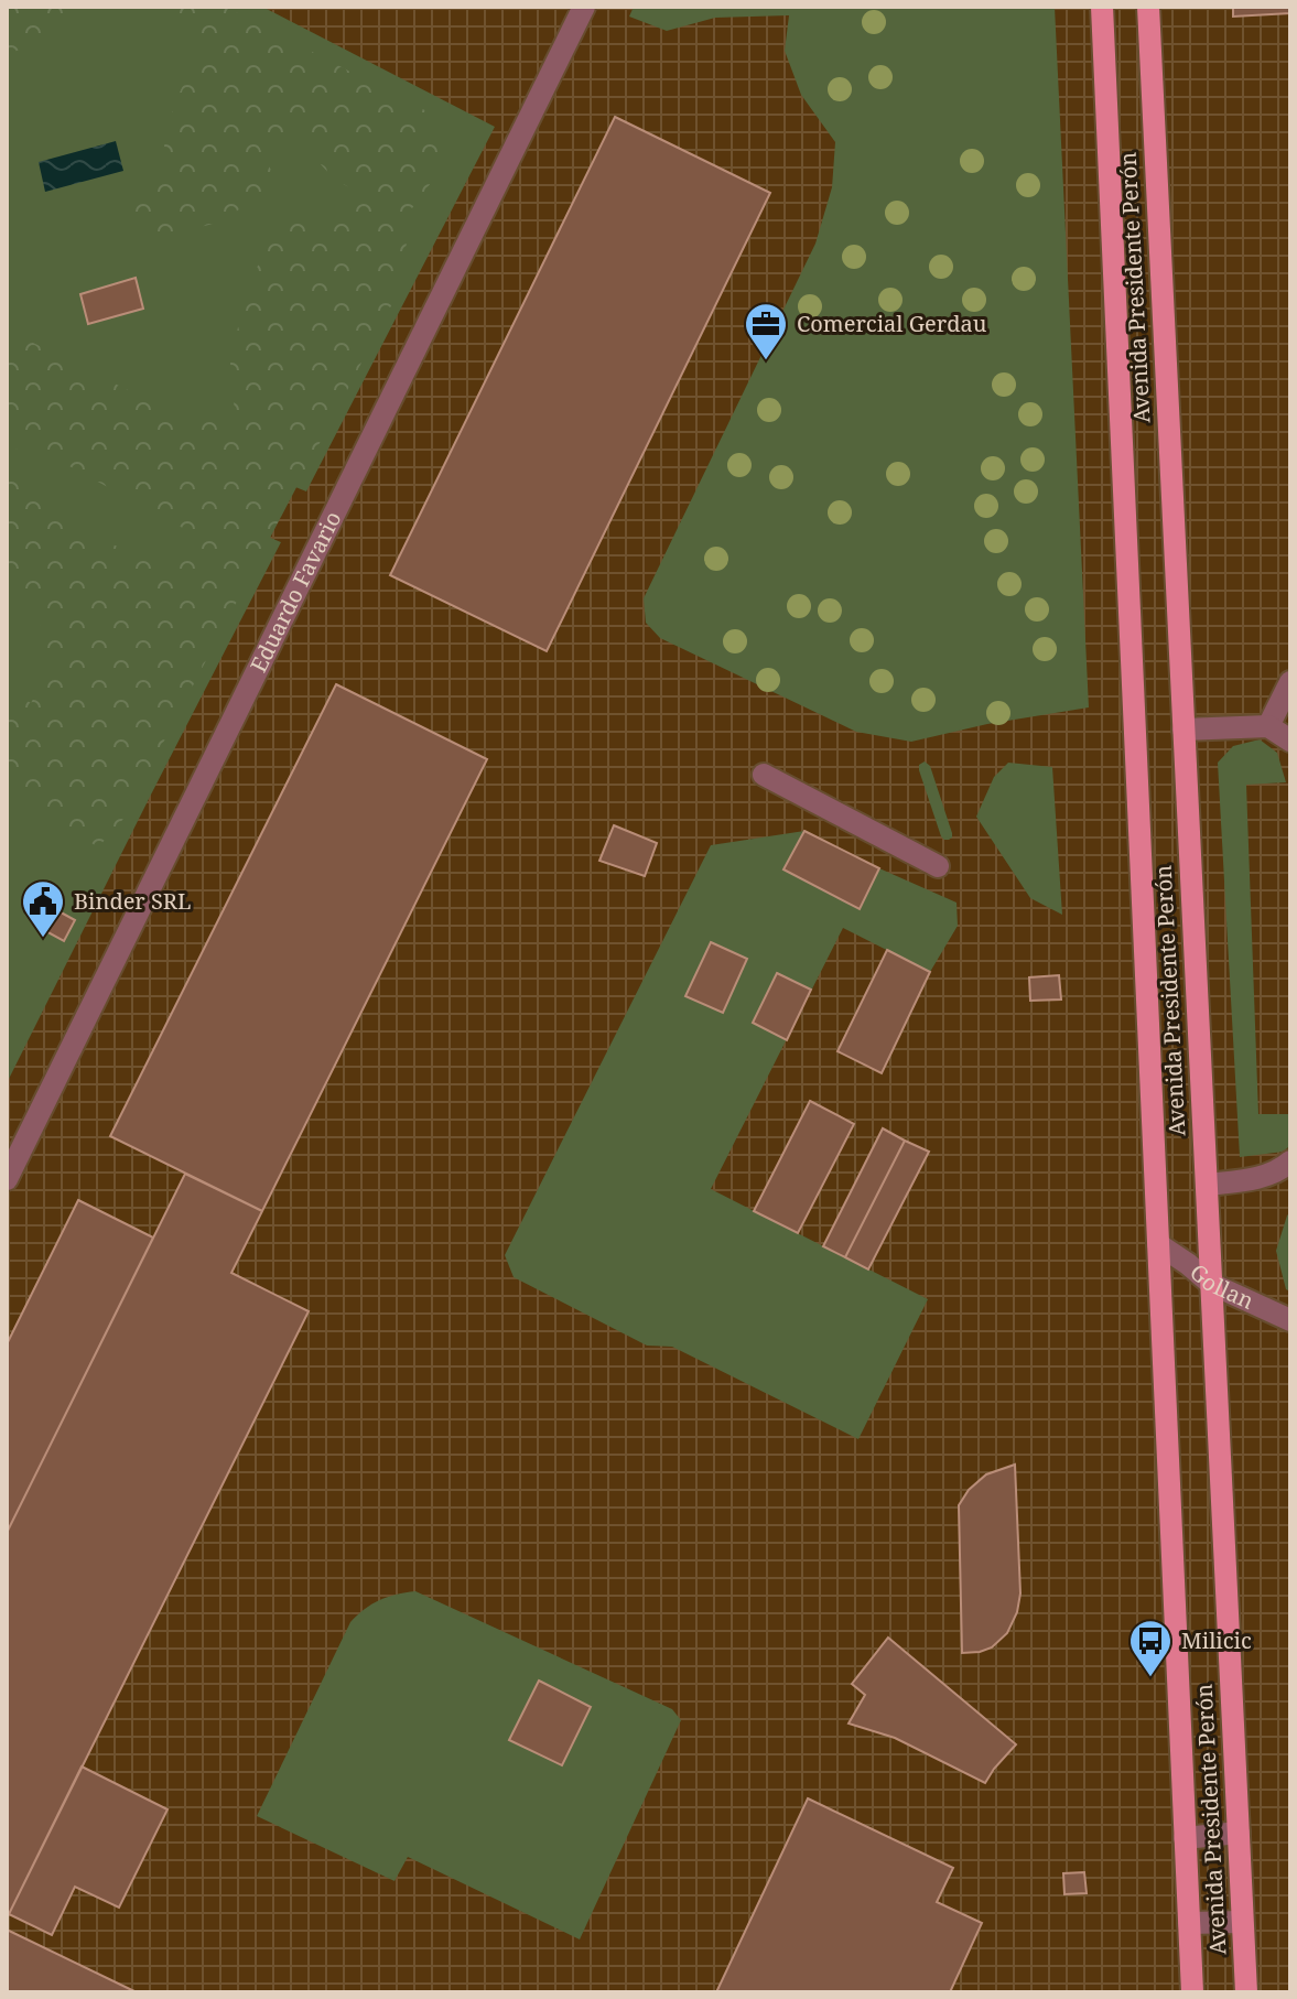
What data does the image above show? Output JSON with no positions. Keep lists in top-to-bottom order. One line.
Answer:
{"streets":{"main road":["Avenida Presidente Perón"],"lane":["Eduardo Favario","Gollan"]},"crossings":[["Avenida Presidente Perón","Gollan"]],"places":{"office":["Comercial Gerdau"],"public building":["Binder SRL"],"bus stop":["Milicic"]}}
